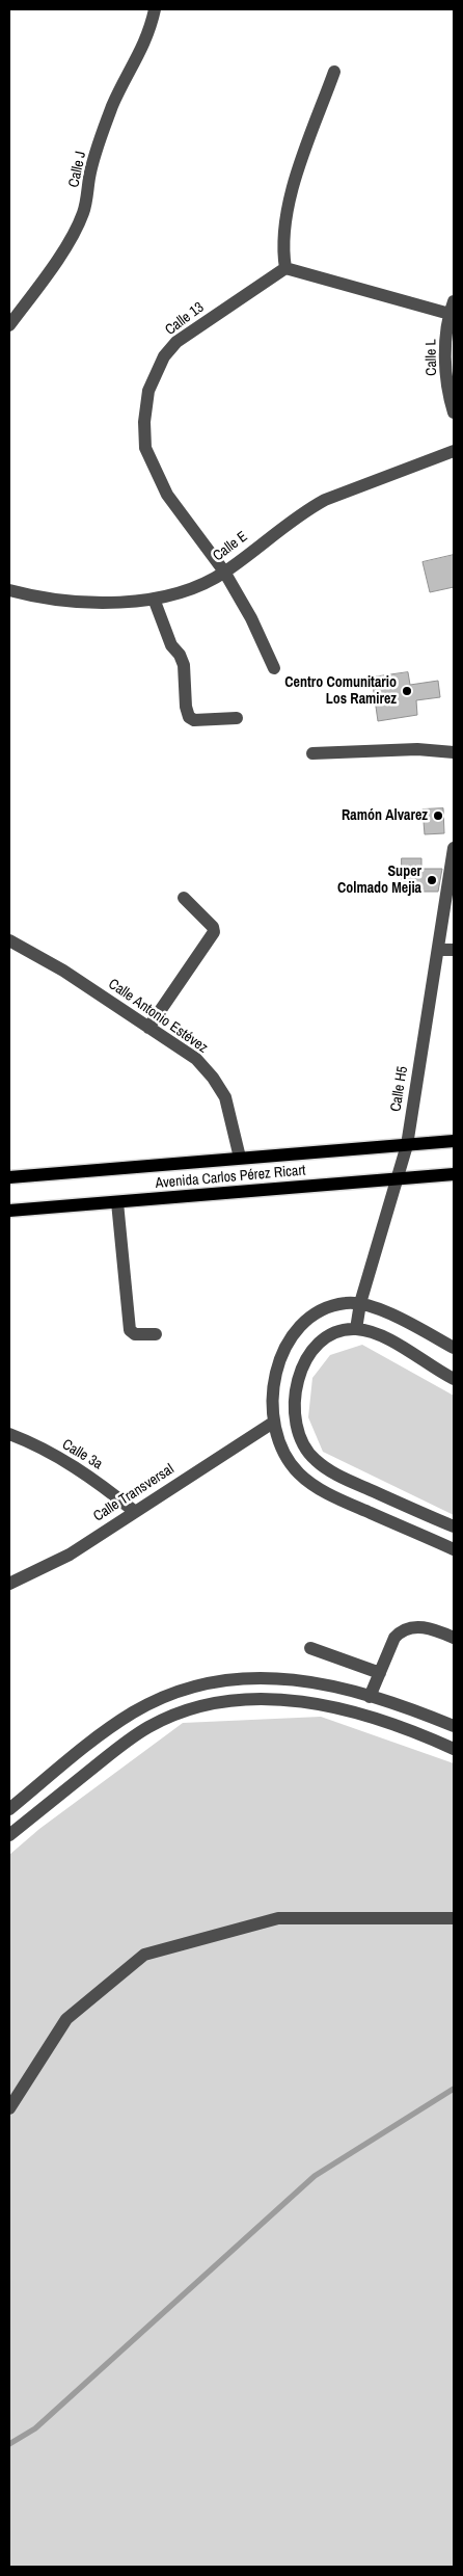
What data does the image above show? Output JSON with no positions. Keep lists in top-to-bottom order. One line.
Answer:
{"streets":{"main road":["Avenida Carlos Pérez Ricart"],"street":["Calle J","Calle 13","Calle L","Calle E","Calle Antonio Estévez","Calle H5","Calle 3a","Calle Transversal"]},"crossings":[["Calle 13","Calle E"],["Calle Antonio Estévez","Avenida Carlos Pérez Ricart"],["Calle H5","Avenida Carlos Pérez Ricart"],["Calle 3a","Calle Transversal"]],"places":["Centro Comunitario Los Ramirez","Ramón Alvarez","Super Colmado Mejia"]}
